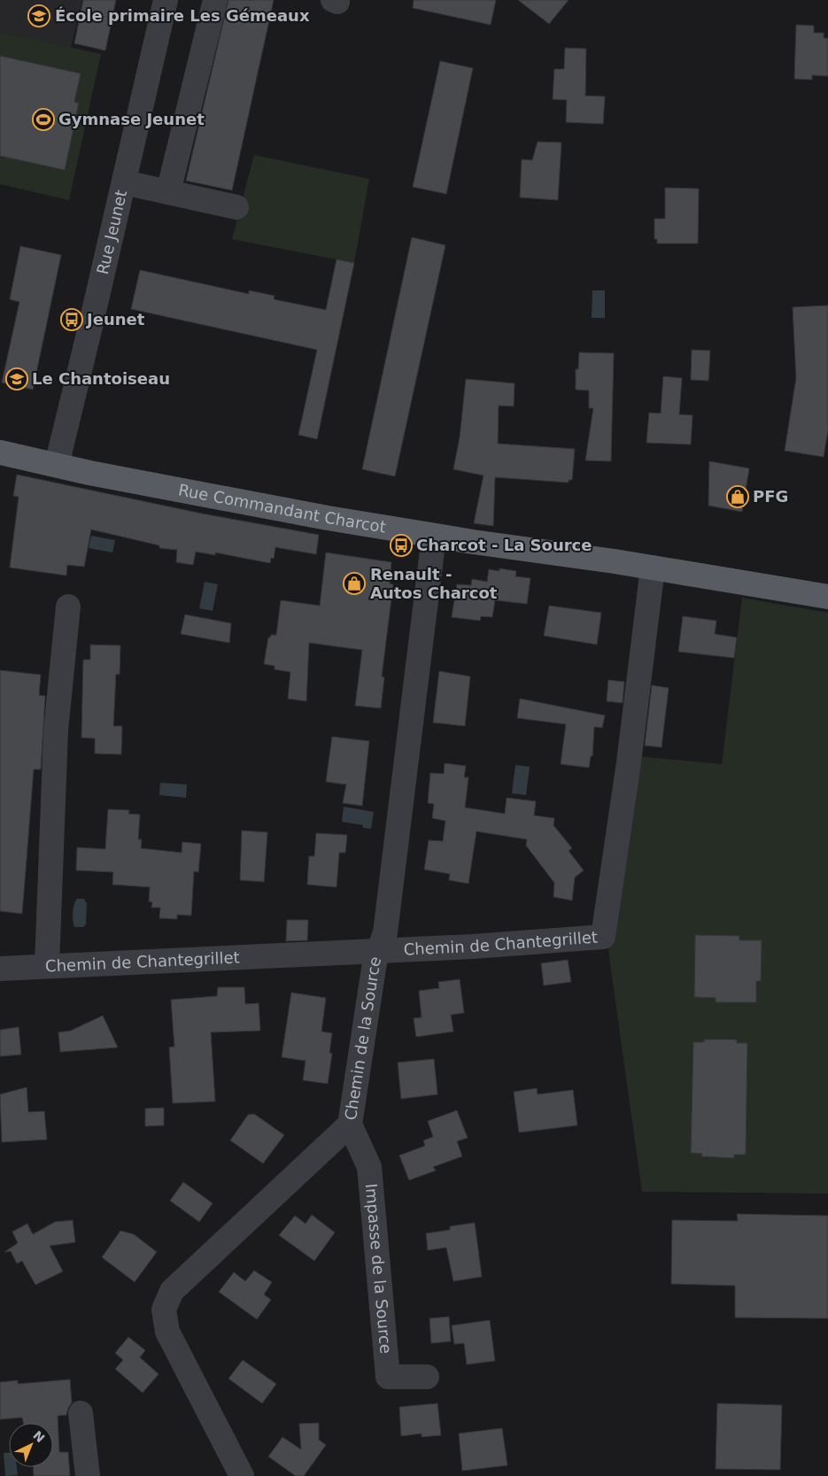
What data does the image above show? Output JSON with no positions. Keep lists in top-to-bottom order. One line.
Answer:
{"streets":{"main road":["Rue Commandant Charcot"],"street":["Rue Jeunet","Chemin de Chantegrillet","Chemin de la Source","Impasse de la Source"]},"crossings":[["Rue Jeunet","Rue Commandant Charcot"],["Rue Commandant Charcot","Chemin de Chantegrillet"],["Rue Commandant Charcot","Chemin de la Source"],["Chemin de Chantegrillet","Chemin de la Source"],["Chemin de la Source","Impasse de la Source"]],"places":{"school or university":["École primaire Les Gémeaux","Le Chantoiseau"],"sports":["Gymnase Jeunet"],"bus stop":["Jeunet","Charcot - La Source"],"shop":["PFG","Renault - Autos Charcot"]},"north":"top right"}
